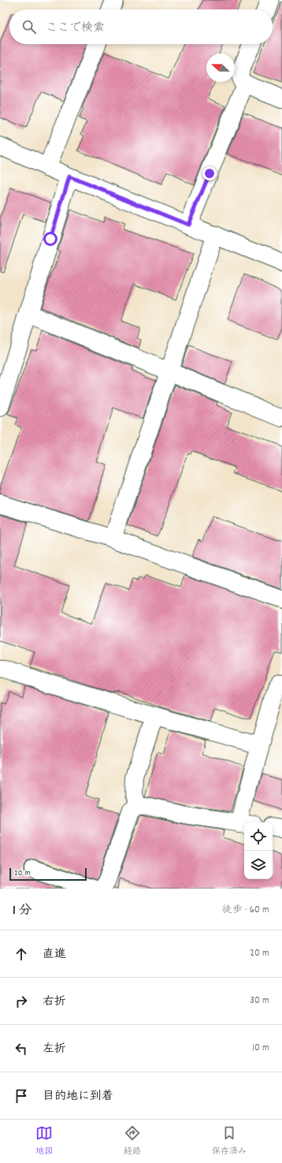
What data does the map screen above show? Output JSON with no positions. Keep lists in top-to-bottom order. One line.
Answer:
{"scale_bar":"20 m","north":"left","page":{"search":"ここで検索","scale":"20 m","heading":["1 分","徒歩 · 60 m"],"list":[["直進","20 m"],["右折","30 m"],["左折","10 m"],"目的地に到着"],"nav":["地図","経路","保存済み"]}}
